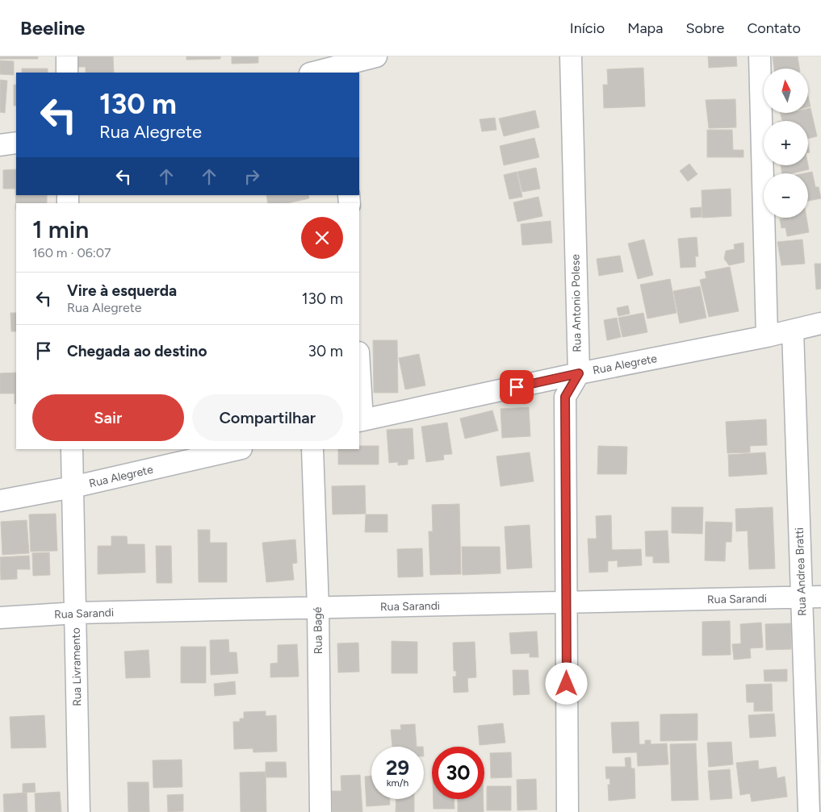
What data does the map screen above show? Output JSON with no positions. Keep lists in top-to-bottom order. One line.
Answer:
{"streets":{"street":["Rua Antonio Polese","Rua Alegrete","Rua Andrea Bratti","Rua Sarandi","Rua Bagé","Rua Livramento"]},"crossings":[["Rua Antonio Polese","Rua Alegrete"],["Rua Alegrete","Rua Andrea Bratti"],["Rua Alegrete","Rua Livramento"],["Rua Andrea Bratti","Rua Sarandi"],["Rua Sarandi","Rua Bagé"],["Rua Sarandi","Rua Livramento"]],"north":"top","page":{"header":"Beeline","nav":["Início","Mapa","Sobre","Contato"],"map_buttons":["+","−"],"turn":["130 m","Rua Alegrete"],"heading":["1 min","160 m · 06:07"],"list":[{"name":"Vire à esquerda","note":"Rua Alegrete","value":"130 m"},{"name":"Chegada ao destino","value":"30 m"}],"buttons":["Sair","Compartilhar"],"speed":"29 km/h","limit":"30"}}
